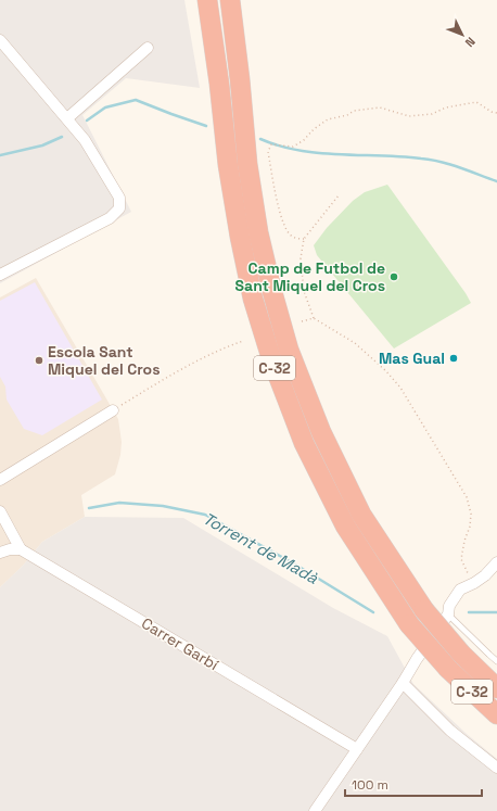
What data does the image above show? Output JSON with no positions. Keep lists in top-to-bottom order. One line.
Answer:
{"streets":{"highway":["C-32"],"street":["Carrer Garbí"]},"water":["Torrent de Madà"],"places":["Camp de Futbol de Sant Miquel del Cros","Mas Gual","Escola Sant Miquel del Cros"],"scale_bar":"100 m","north":"bottom right"}
